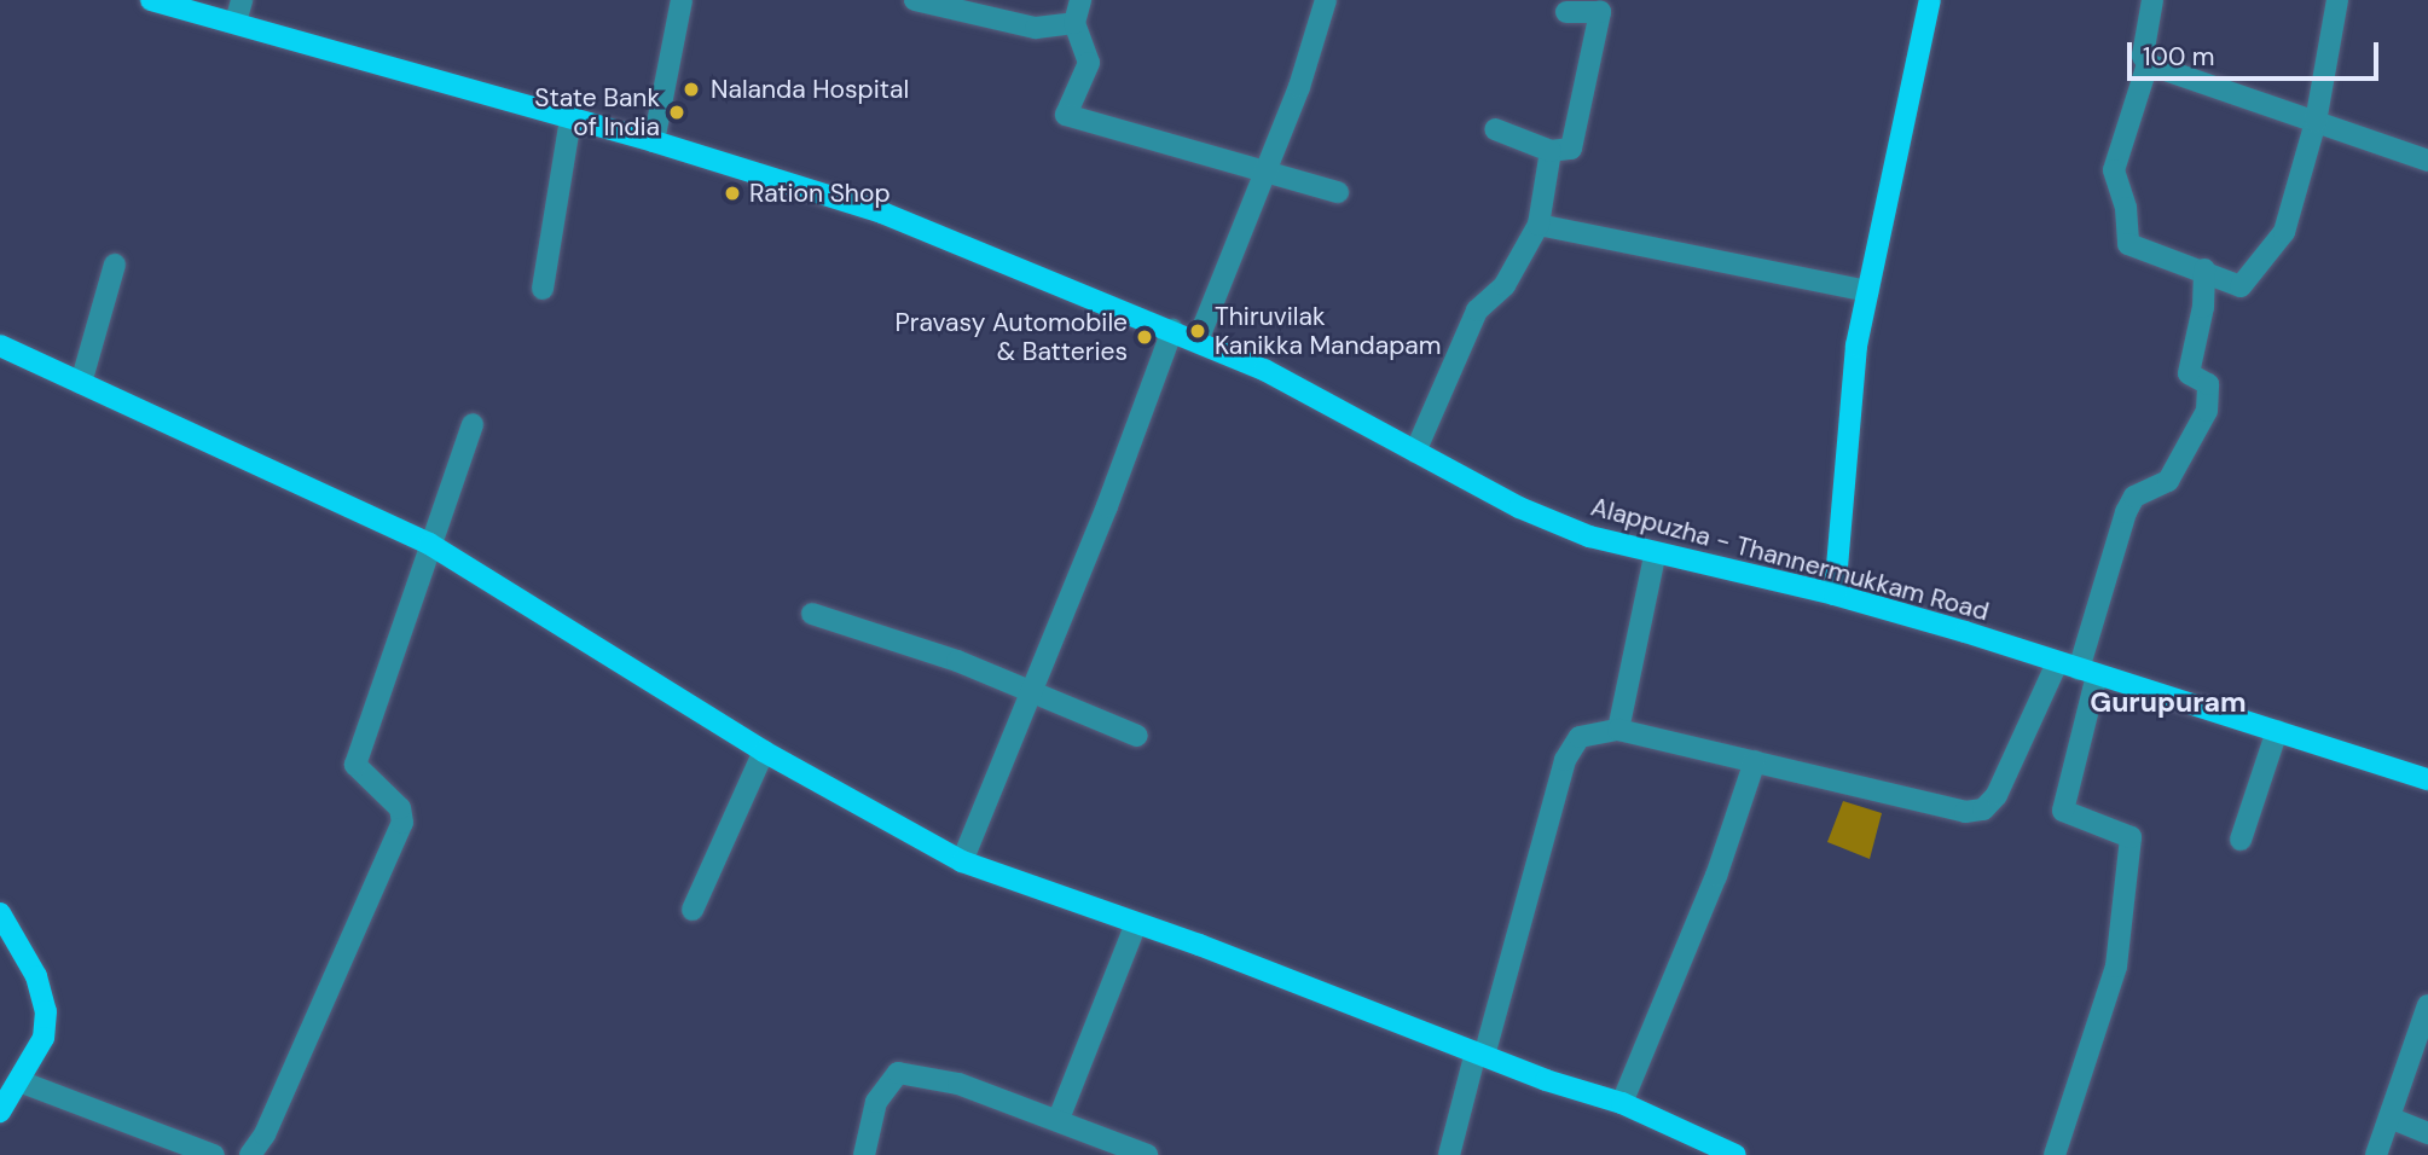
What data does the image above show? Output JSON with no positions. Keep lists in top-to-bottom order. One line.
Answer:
{"streets":{"main road":["Alappuzha - Thannermukkam Road"]},"districts":["Gurupuram"],"places":["Nalanda Hospital","State Bank of India","Ration Shop","Thiruvilak Kanikka Mandapam","Pravasy Automobile & Batteries"],"scale_bar":"100 m"}
